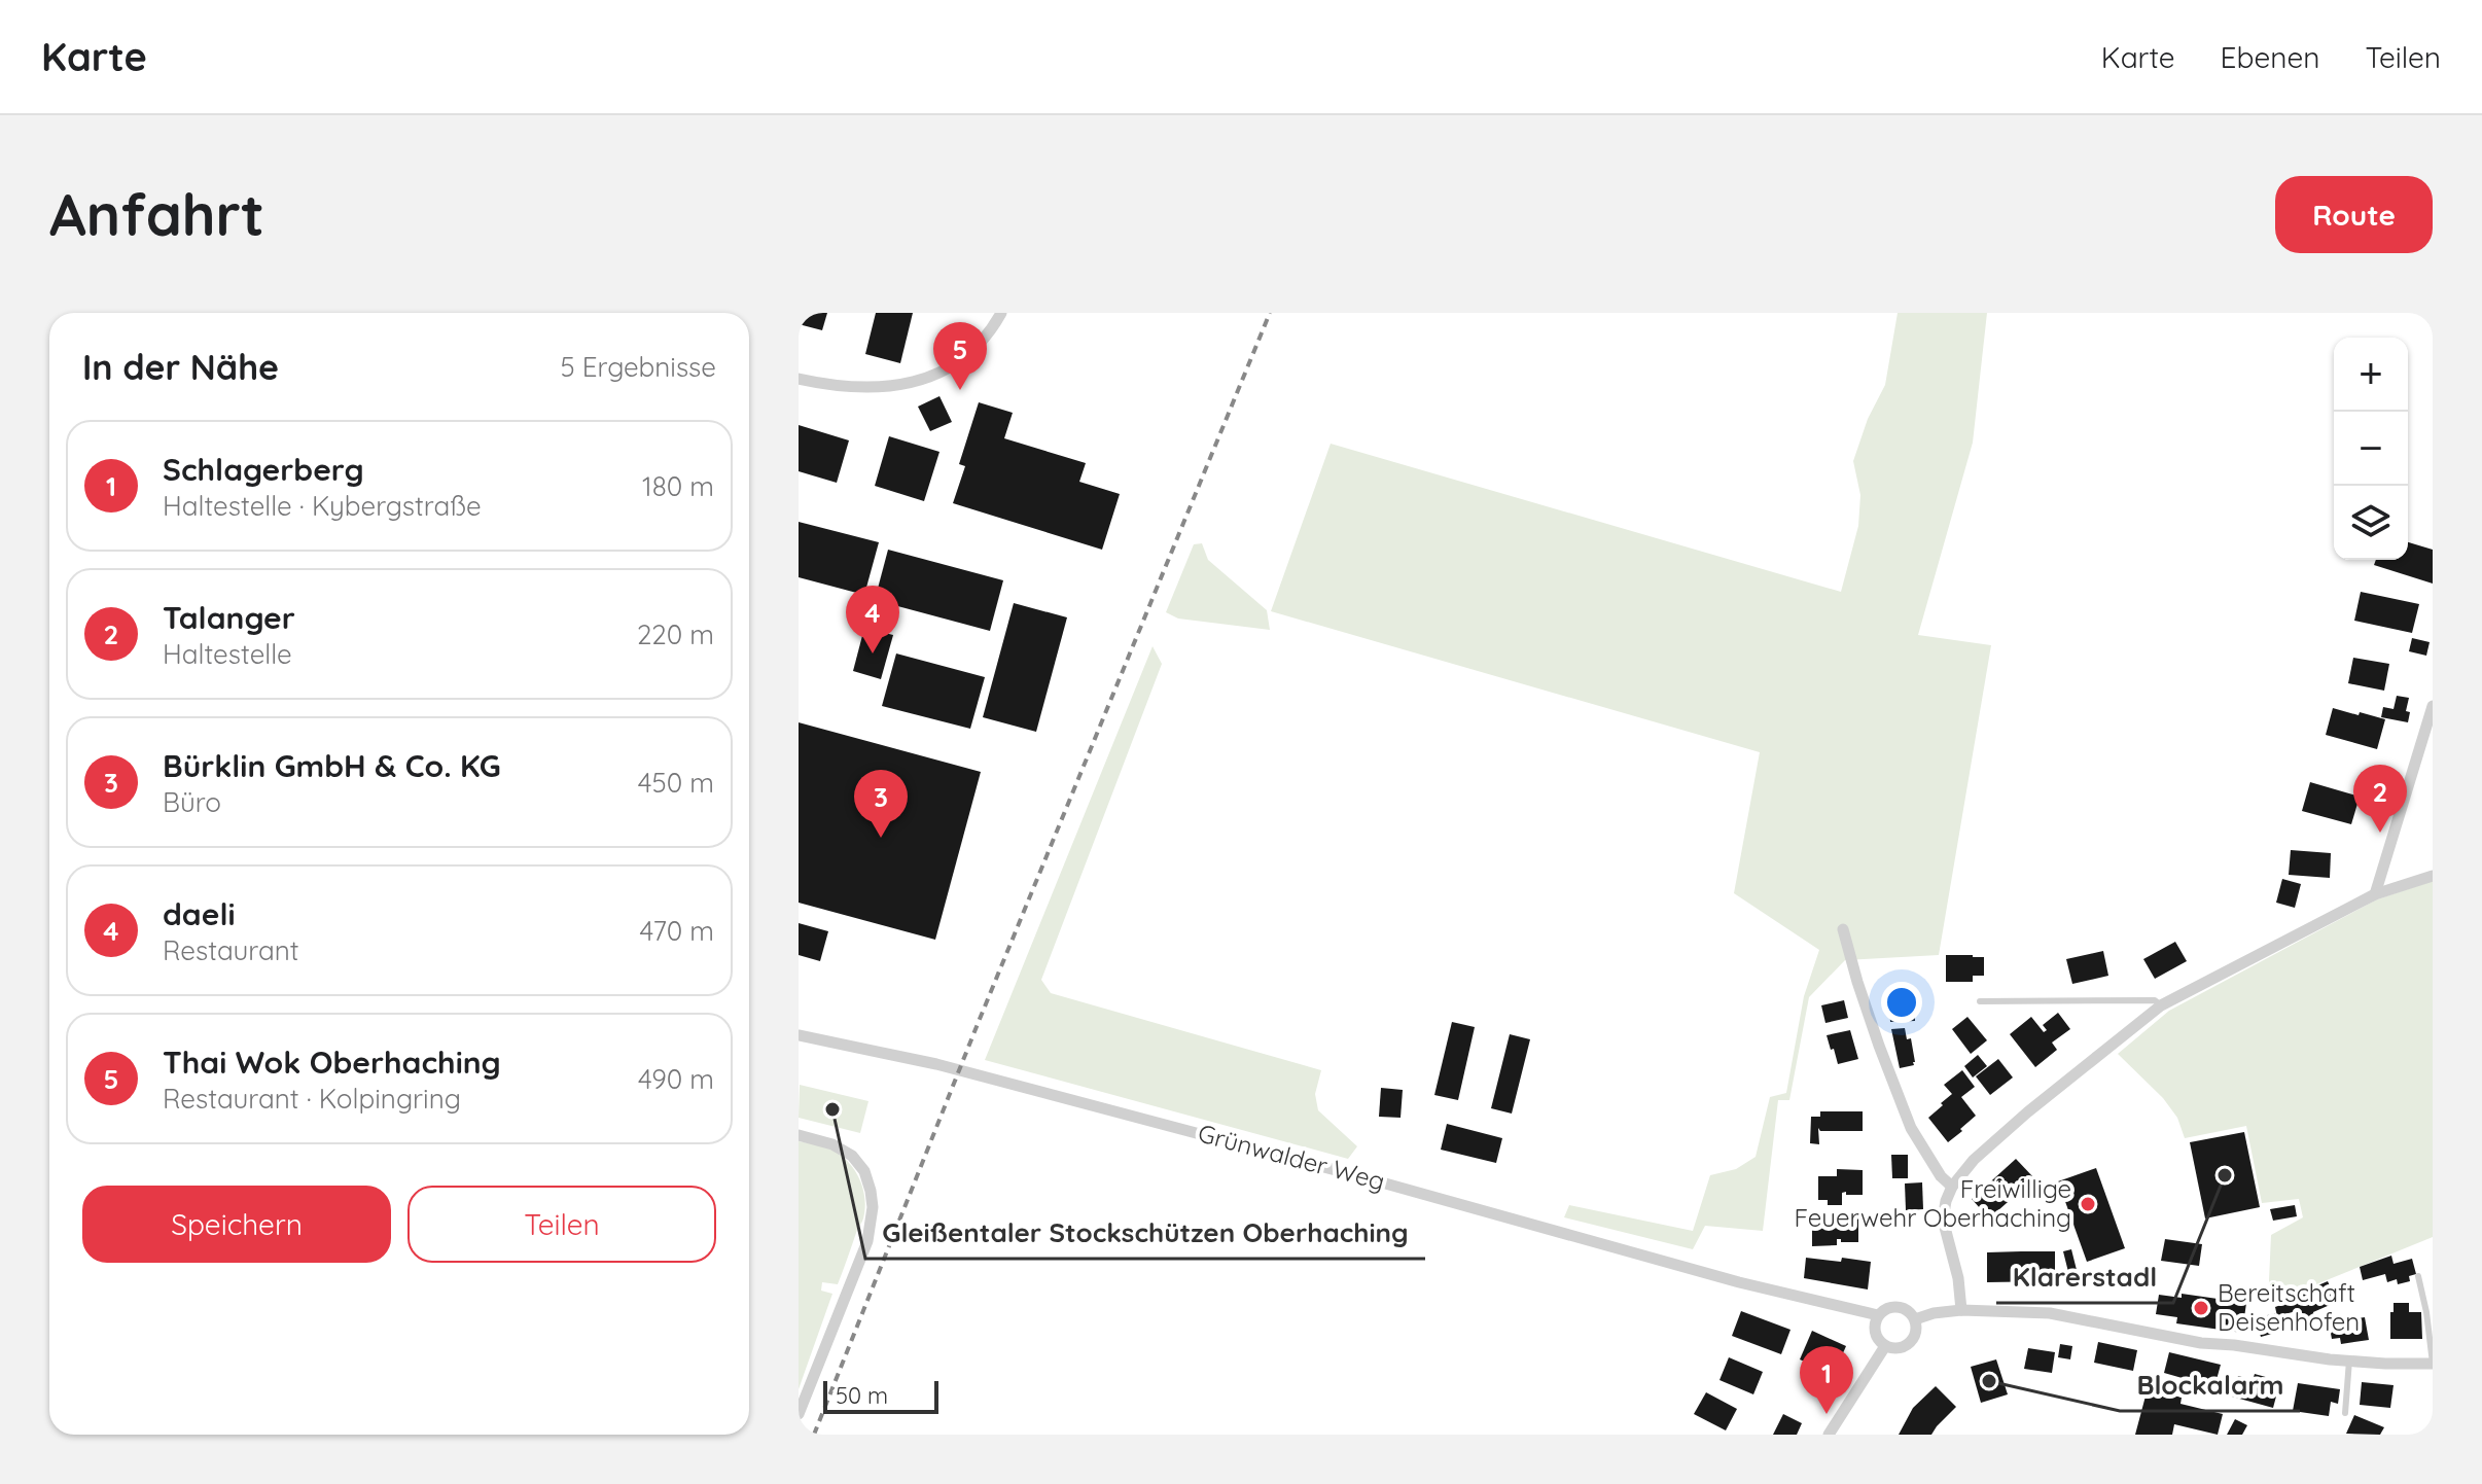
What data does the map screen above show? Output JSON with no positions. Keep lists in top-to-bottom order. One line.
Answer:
{"streets":{"street":["Grünwalder Weg"]},"places":["Gleißentaler Stockschützen Oberhaching","Klarerstadl","Freiwillige Feuerwehr Oberhaching","Bereitschaft Deisenhofen","Blockalarm"],"scale_bar":"50 m","page":{"header":"Karte","nav":["Karte","Ebenen","Teilen"],"buttons":["Route",["Speichern","Teilen"]],"title":"Anfahrt","heading":["In der Nähe","5 Ergebnisse"],"pins":["5","4","2","3","1"],"map_buttons":["+","−"],"list":[{"mark":"1","name":"Schlagerberg","note":"Haltestelle · Kybergstraße","value":"180 m"},{"mark":"2","name":"Talanger","note":"Haltestelle","value":"220 m"},{"mark":"3","name":"Bürklin GmbH & Co. KG","note":"Büro","value":"450 m"},{"mark":"4","name":"daeli","note":"Restaurant","value":"470 m"},{"mark":"5","name":"Thai Wok Oberhaching","note":"Restaurant · Kolpingring","value":"490 m"}],"scale":"50 m"}}
